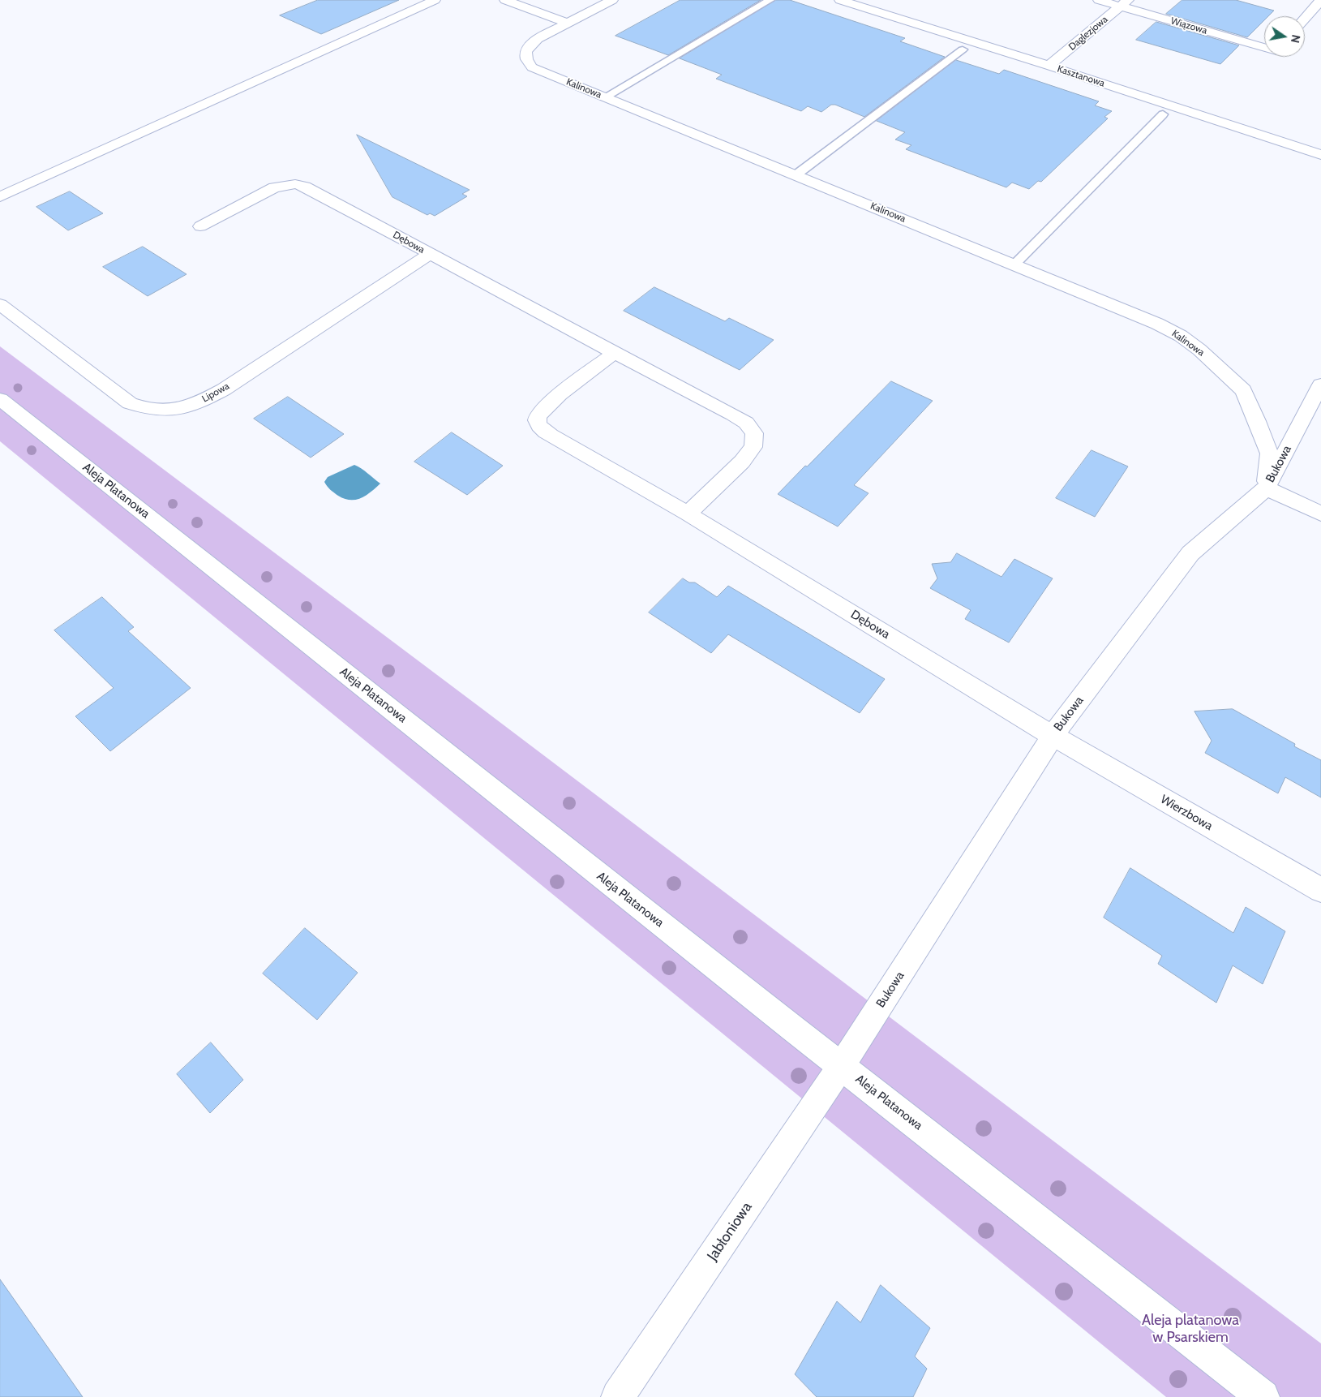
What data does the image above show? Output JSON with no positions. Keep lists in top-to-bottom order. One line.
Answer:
{"streets":{"street":["Wiązowa","Daglezjowa","Kasztanowa","Kalinowa","Dębowa","Lipowa","Bukowa","Aleja Platanowa","Wierzbowa","Jabłoniowa"]},"crossings":[["Wiązowa","Daglezjowa"],["Daglezjowa","Kasztanowa"],["Kalinowa","Bukowa"],["Dębowa","Lipowa"],["Dębowa","Bukowa"],["Dębowa","Wierzbowa"],["Bukowa","Aleja Platanowa"],["Bukowa","Wierzbowa"],["Bukowa","Jabłoniowa"],["Aleja Platanowa","Jabłoniowa"]],"parks":["Aleja platanowa w Psarskiem"],"north":"right"}
